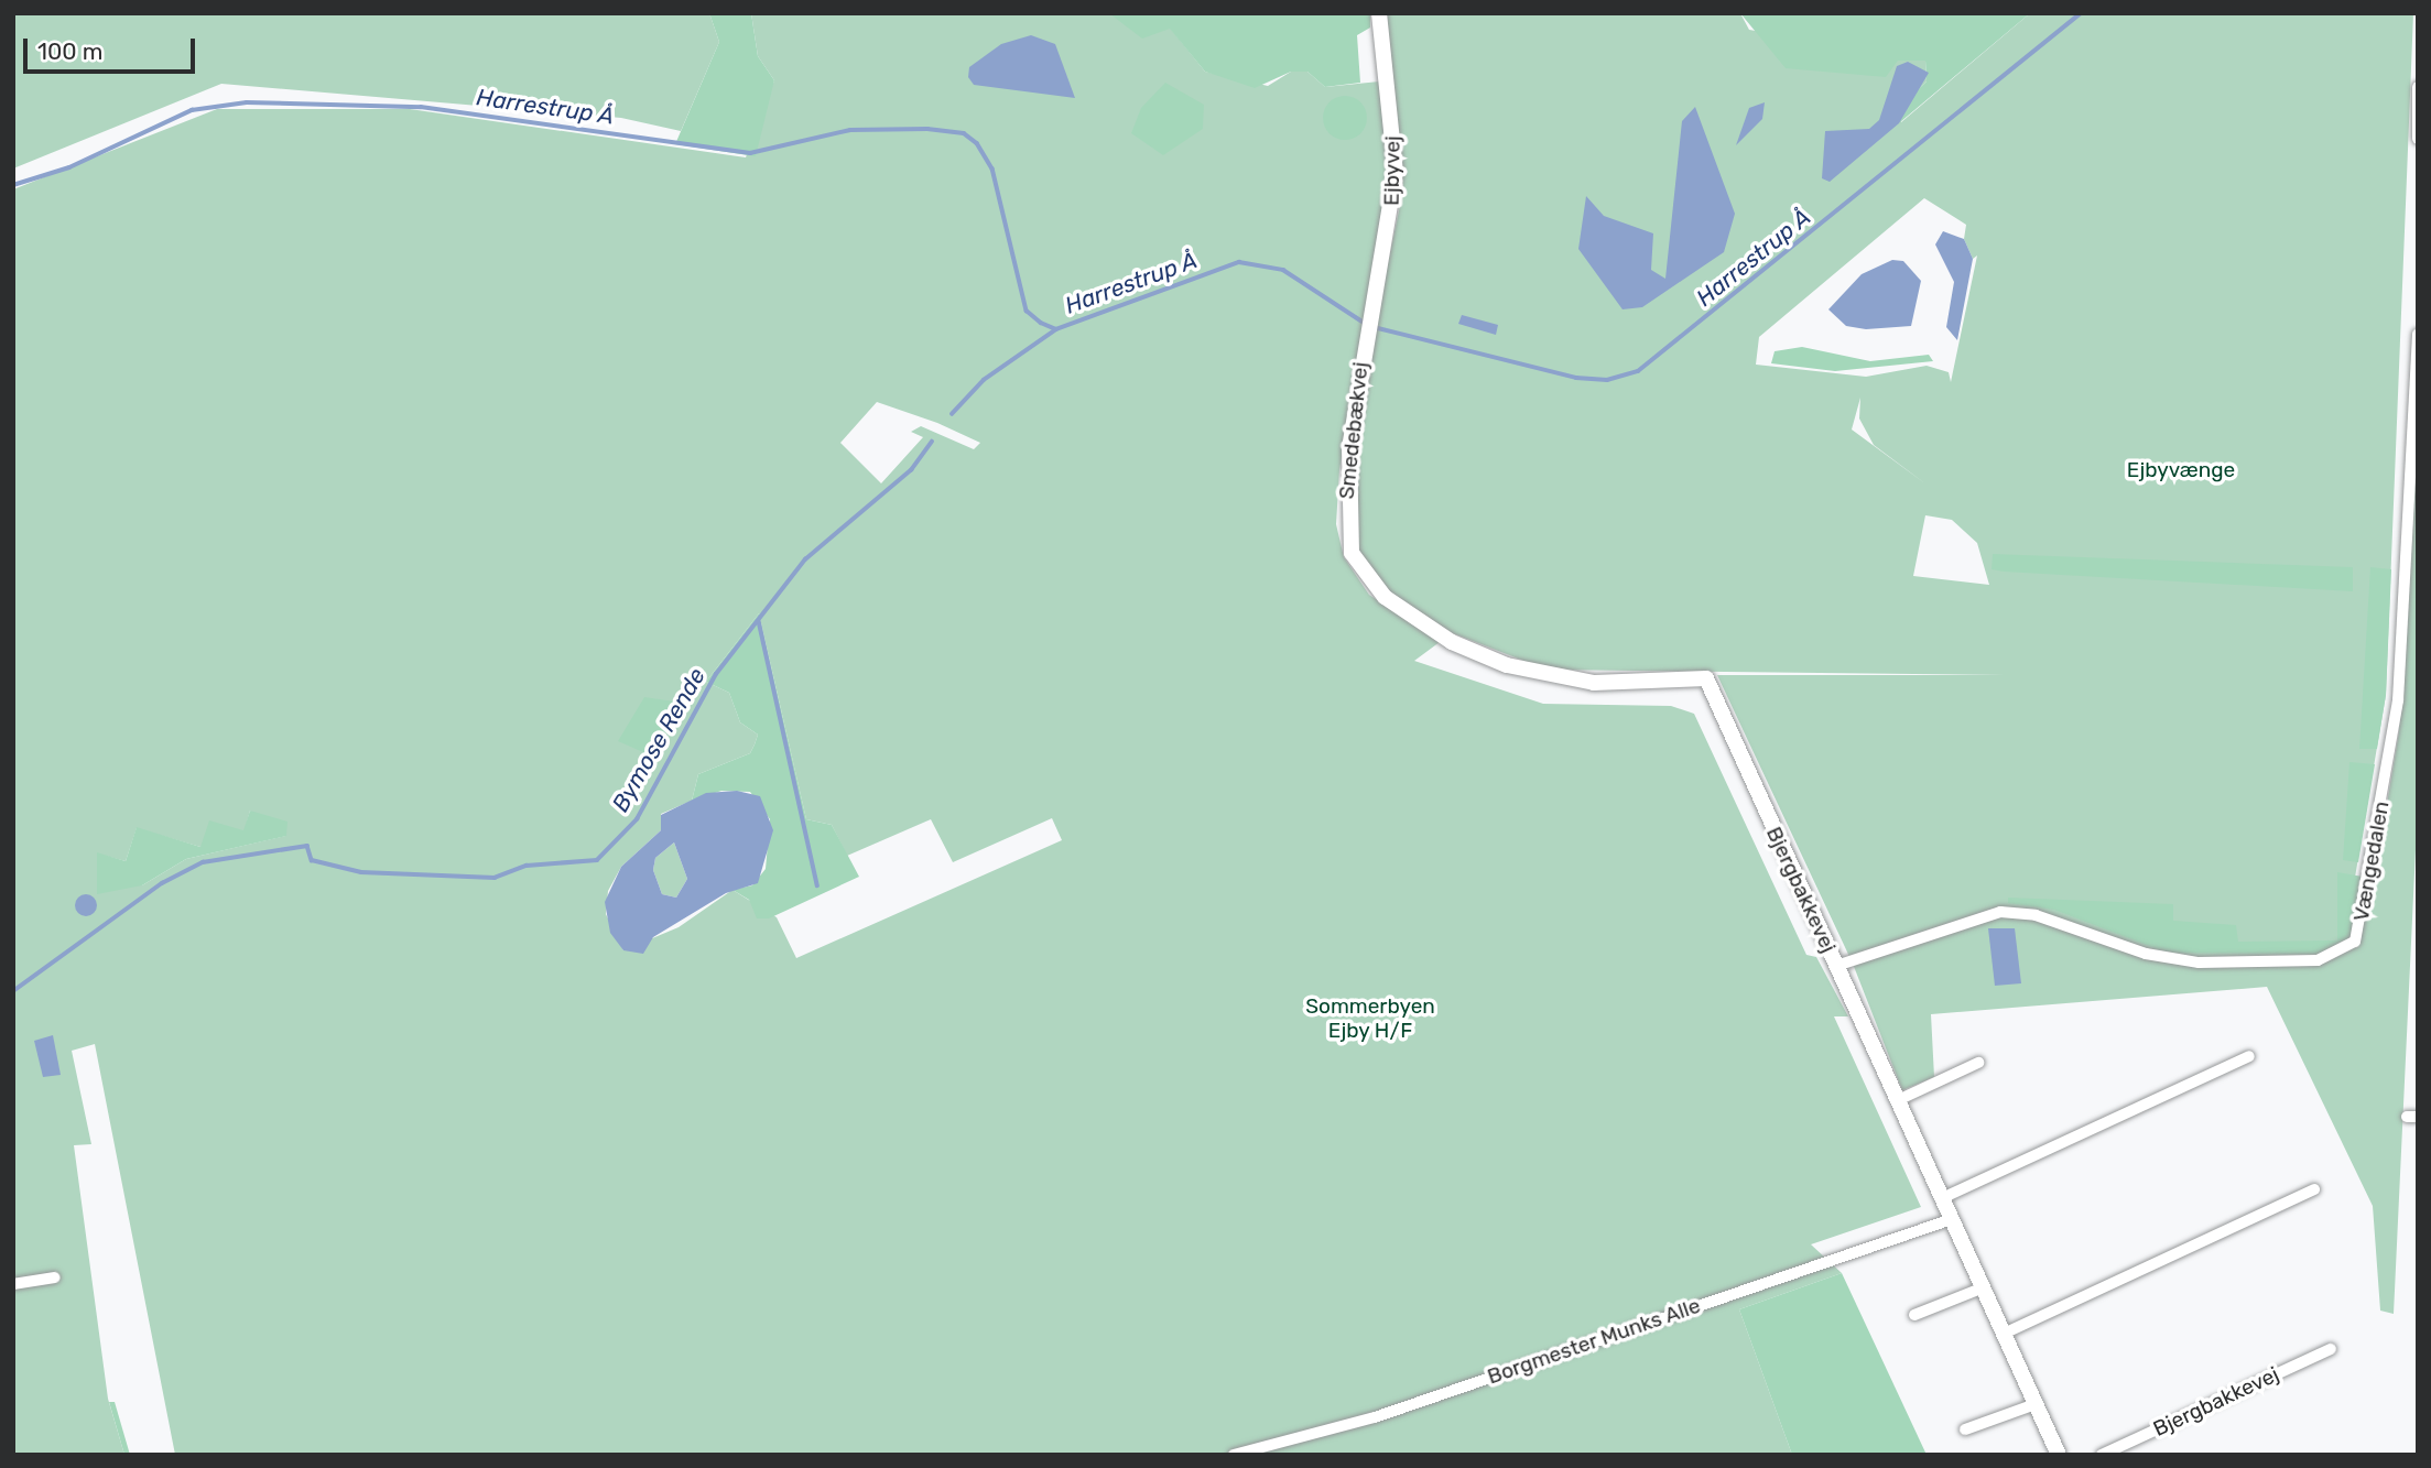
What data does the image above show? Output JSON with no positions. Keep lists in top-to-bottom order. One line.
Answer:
{"streets":{"street":["Ejbyvej","Smedebækvej","Vængedalen","Bjergbakkevej","Borgmester Munks Alle"]},"crossings":[["Ejbyvej","Smedebækvej"],["Smedebækvej","Bjergbakkevej"],["Vængedalen","Bjergbakkevej"],["Bjergbakkevej","Borgmester Munks Alle"]],"water":["Harrestrup Å","Bymose Rende"],"parks":["Ejbyvænge","Sommerbyen Ejby H/F"],"scale_bar":"100 m"}
